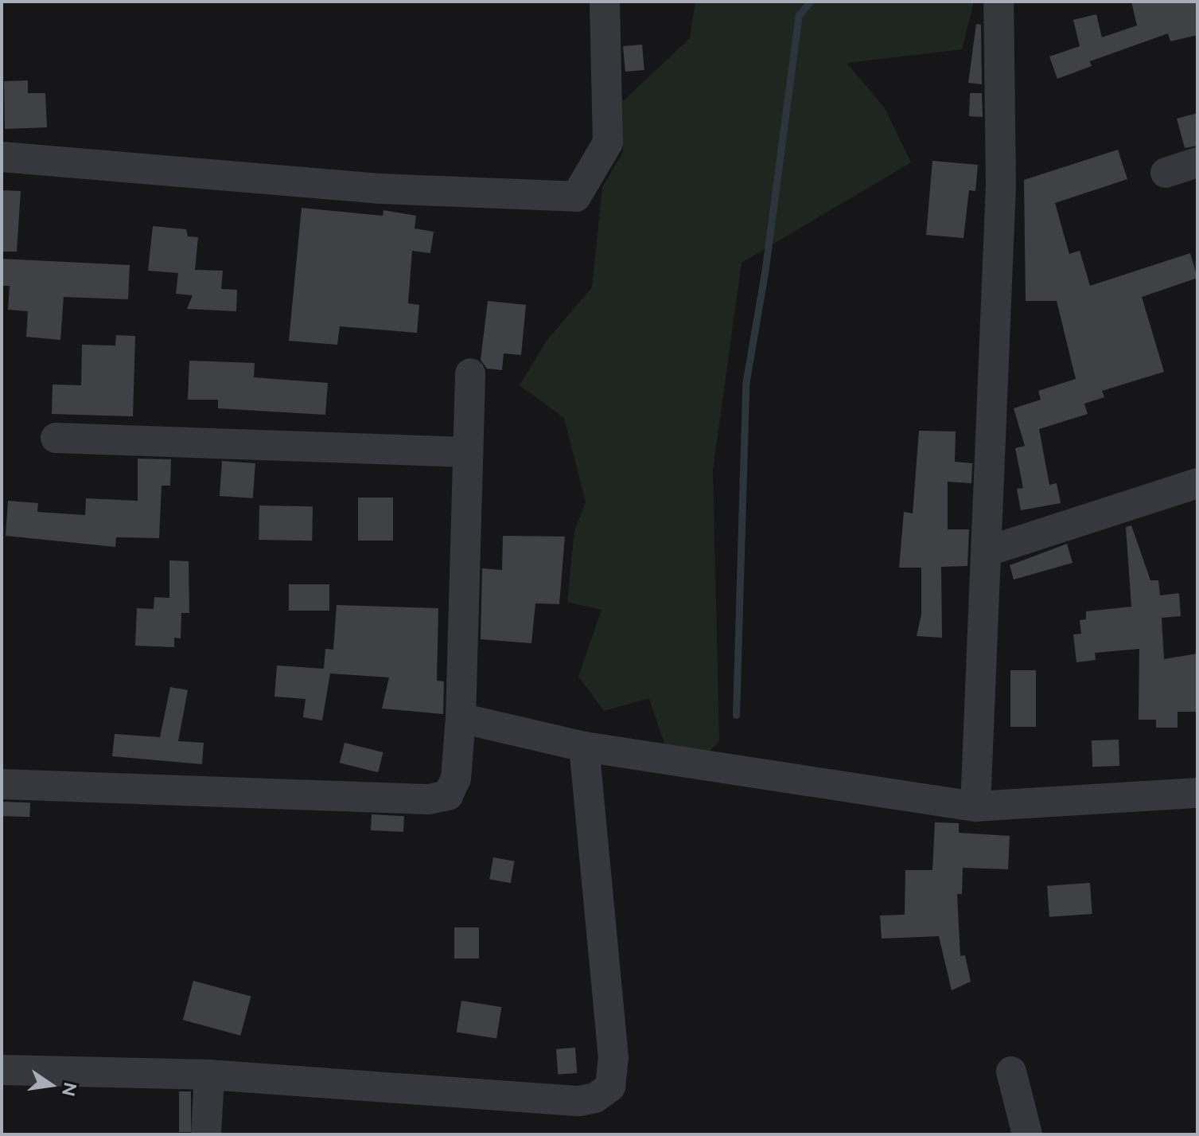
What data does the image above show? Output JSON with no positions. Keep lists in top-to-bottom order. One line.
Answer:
{"north":"right"}
